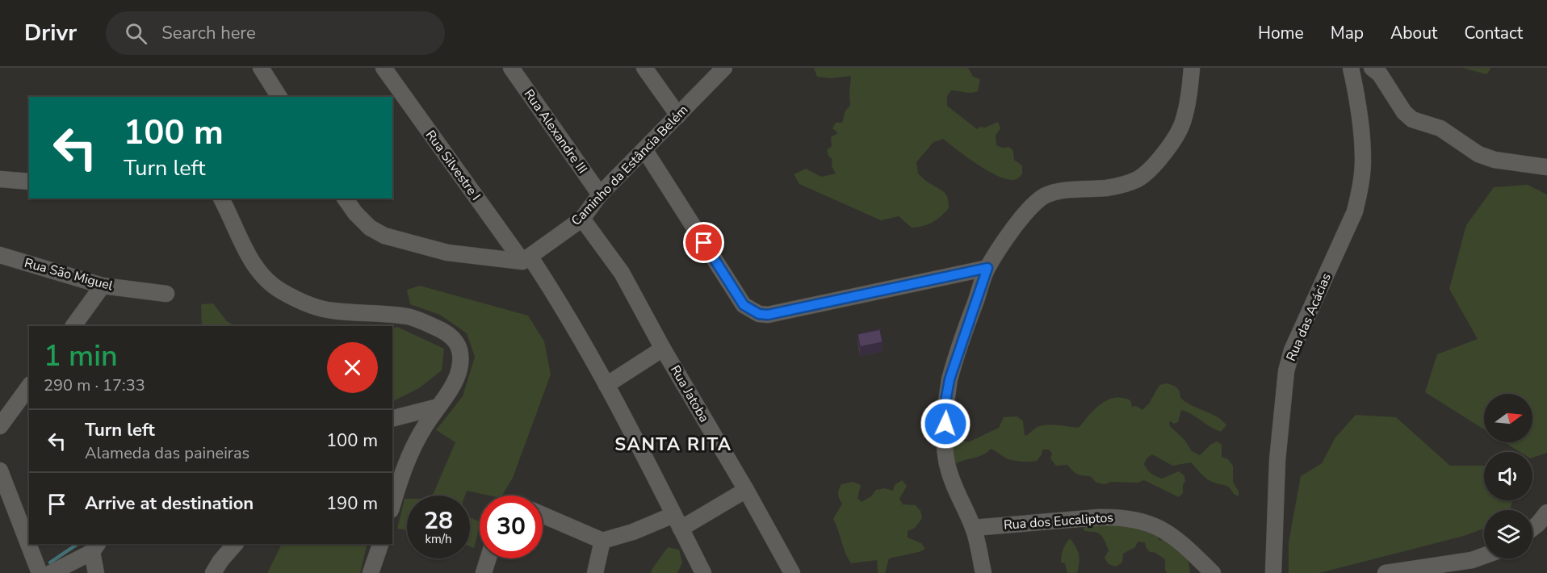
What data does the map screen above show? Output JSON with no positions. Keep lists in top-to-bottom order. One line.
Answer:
{"streets":{"street":["Rua Alexandre III","Rua Silvestre I","Caminho da Estância Belém","Rua São Miguel","Rua das Acácias","Rua Jatoba","Rua dos Eucaliptos"]},"crossings":[["Rua Alexandre III","Caminho da Estância Belém"],["Rua Silvestre I","Caminho da Estância Belém"],["Caminho da Estância Belém","Rua Jatoba"]],"districts":["SANTA RITA"],"north":"right","page":{"header":"Drivr","search":"Search here","nav":["Home","Map","About","Contact"],"turn":["100 m","Turn left"],"heading":["1 min","290 m · 17:33"],"list":[{"name":"Turn left","note":"Alameda das paineiras","value":"100 m"},{"name":"Arrive at destination","value":"190 m"}],"speed":"28 km/h","limit":"30"}}
